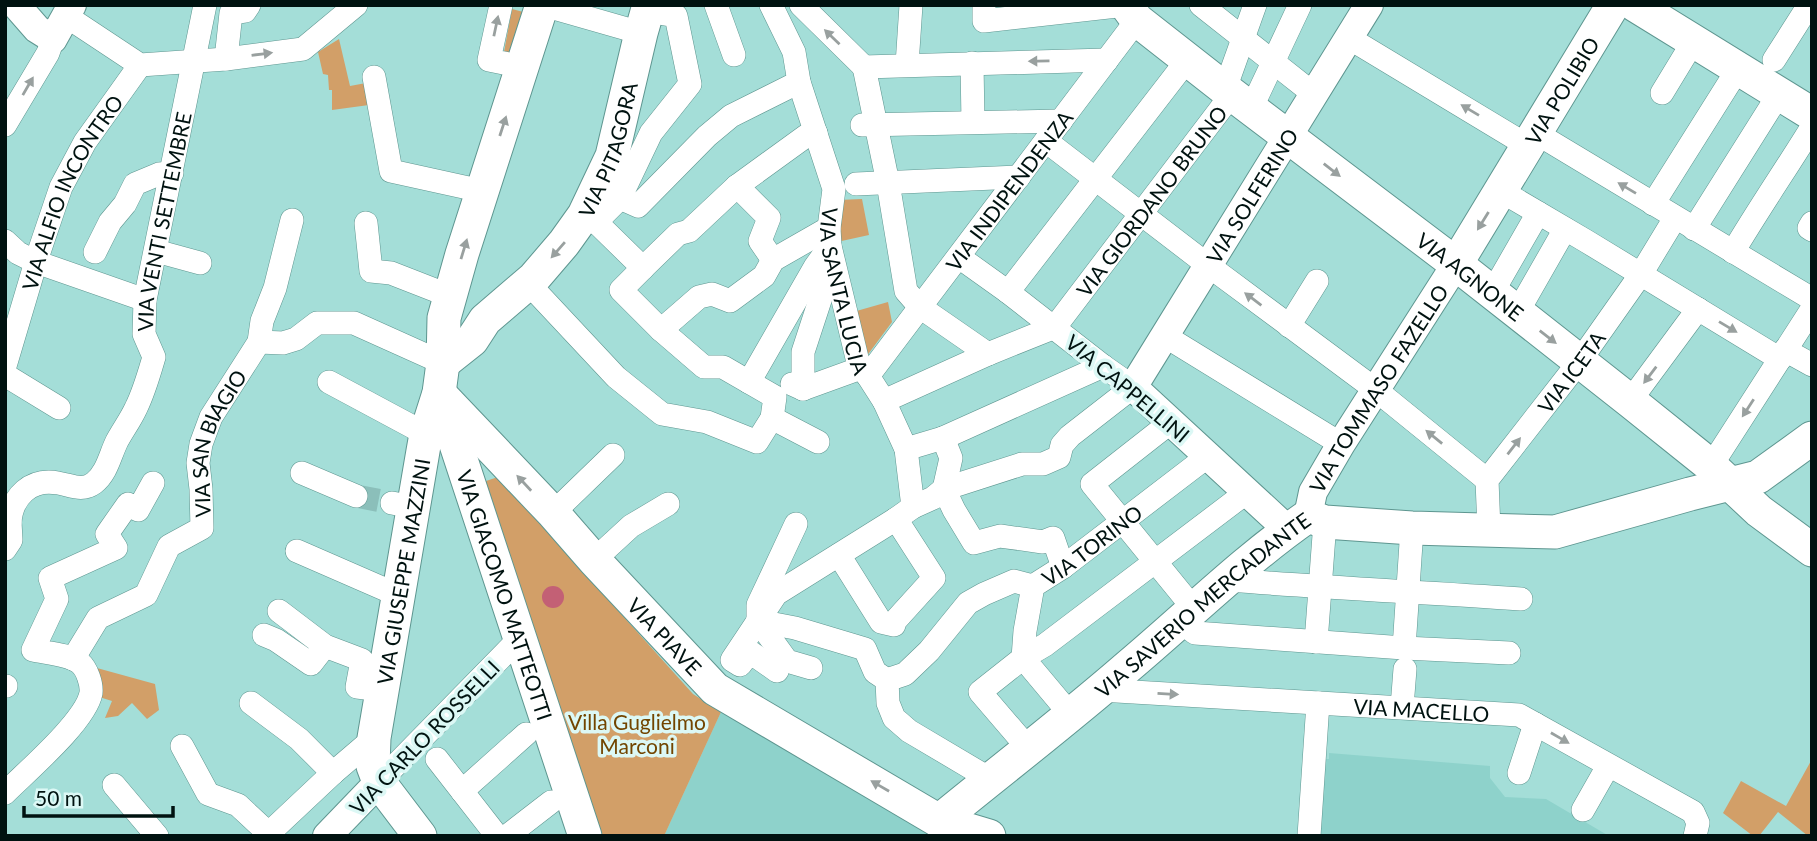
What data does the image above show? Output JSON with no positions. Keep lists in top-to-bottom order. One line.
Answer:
{"streets":{"main road":["VIA POLIBIO","VIA PITAGORA","VIA AGNONE","VIA GIUSEPPE MAZZINI","VIA GIACOMO MATTEOTTI","VIA SAVERIO MERCADANTE","VIA PIAVE"],"street":["VIA INDIPENDENZA","VIA ALFIO INCONTRO","VIA SOLFERINO","VIA GIORDANO BRUNO","VIA VENTI SETTEMBRE","VIA SANTA LUCIA","VIA ICETA","VIA CAPPELLINI","VIA TOMMASO FAZELLO","VIA SAN BIAGIO","VIA TORINO","VIA MACELLO","VIA CARLO ROSSELLI"]},"crossings":[["VIA POLIBIO","VIA AGNONE"],["VIA POLIBIO","VIA TOMMASO FAZELLO"],["VIA PITAGORA","VIA GIUSEPPE MAZZINI"],["VIA PITAGORA","VIA GIACOMO MATTEOTTI"],["VIA PITAGORA","VIA PIAVE"],["VIA INDIPENDENZA","VIA AGNONE"],["VIA INDIPENDENZA","VIA SANTA LUCIA"],["VIA INDIPENDENZA","VIA CAPPELLINI"],["VIA SOLFERINO","VIA AGNONE"],["VIA SOLFERINO","VIA CAPPELLINI"],["VIA GIORDANO BRUNO","VIA AGNONE"],["VIA GIORDANO BRUNO","VIA CAPPELLINI"],["VIA AGNONE","VIA ICETA"],["VIA AGNONE","VIA TOMMASO FAZELLO"],["VIA AGNONE","VIA SAVERIO MERCADANTE"],["VIA CAPPELLINI","VIA TOMMASO FAZELLO"],["VIA CAPPELLINI","VIA TORINO"],["VIA CAPPELLINI","VIA SAVERIO MERCADANTE"],["VIA TOMMASO FAZELLO","VIA SAVERIO MERCADANTE"],["VIA GIUSEPPE MAZZINI","VIA GIACOMO MATTEOTTI"],["VIA GIUSEPPE MAZZINI","VIA PIAVE"],["VIA GIUSEPPE MAZZINI","VIA CARLO ROSSELLI"],["VIA GIACOMO MATTEOTTI","VIA PIAVE"],["VIA GIACOMO MATTEOTTI","VIA CARLO ROSSELLI"],["VIA SAVERIO MERCADANTE","VIA PIAVE"],["VIA SAVERIO MERCADANTE","VIA MACELLO"]],"one_way":["VIA PIAVE"],"parks":["Villa Guglielmo Marconi"],"scale_bar":"50 m"}
